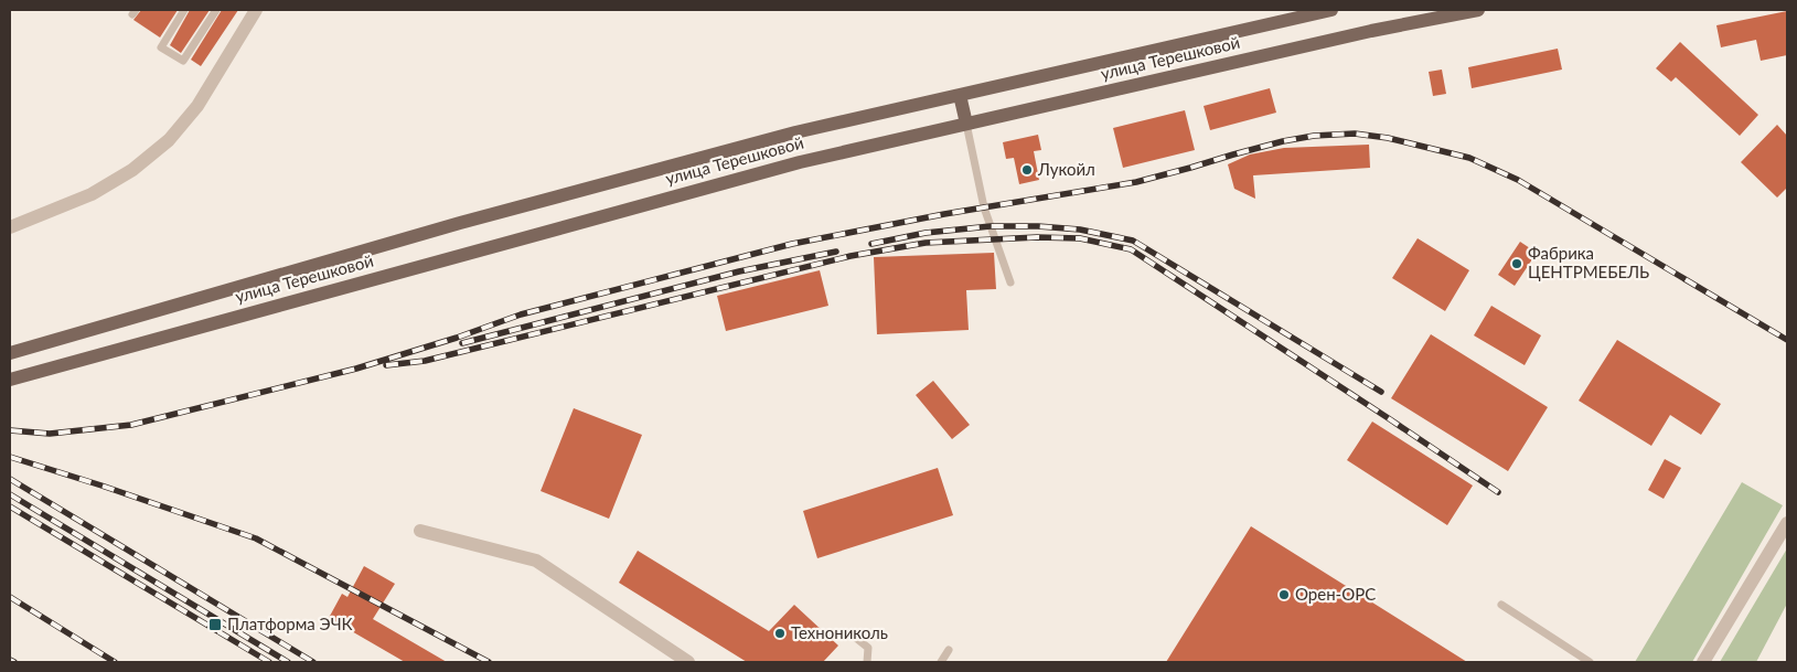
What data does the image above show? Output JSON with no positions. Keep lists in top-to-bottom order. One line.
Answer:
{"streets":{"main road":["улица Терешковой"]},"places":{"other":["Лукойл","Фабрика ЦЕНТРМЕБЕЛЬ","Орен-ОРС","Технониколь"],"transit":["Платформа ЭЧК"]}}
